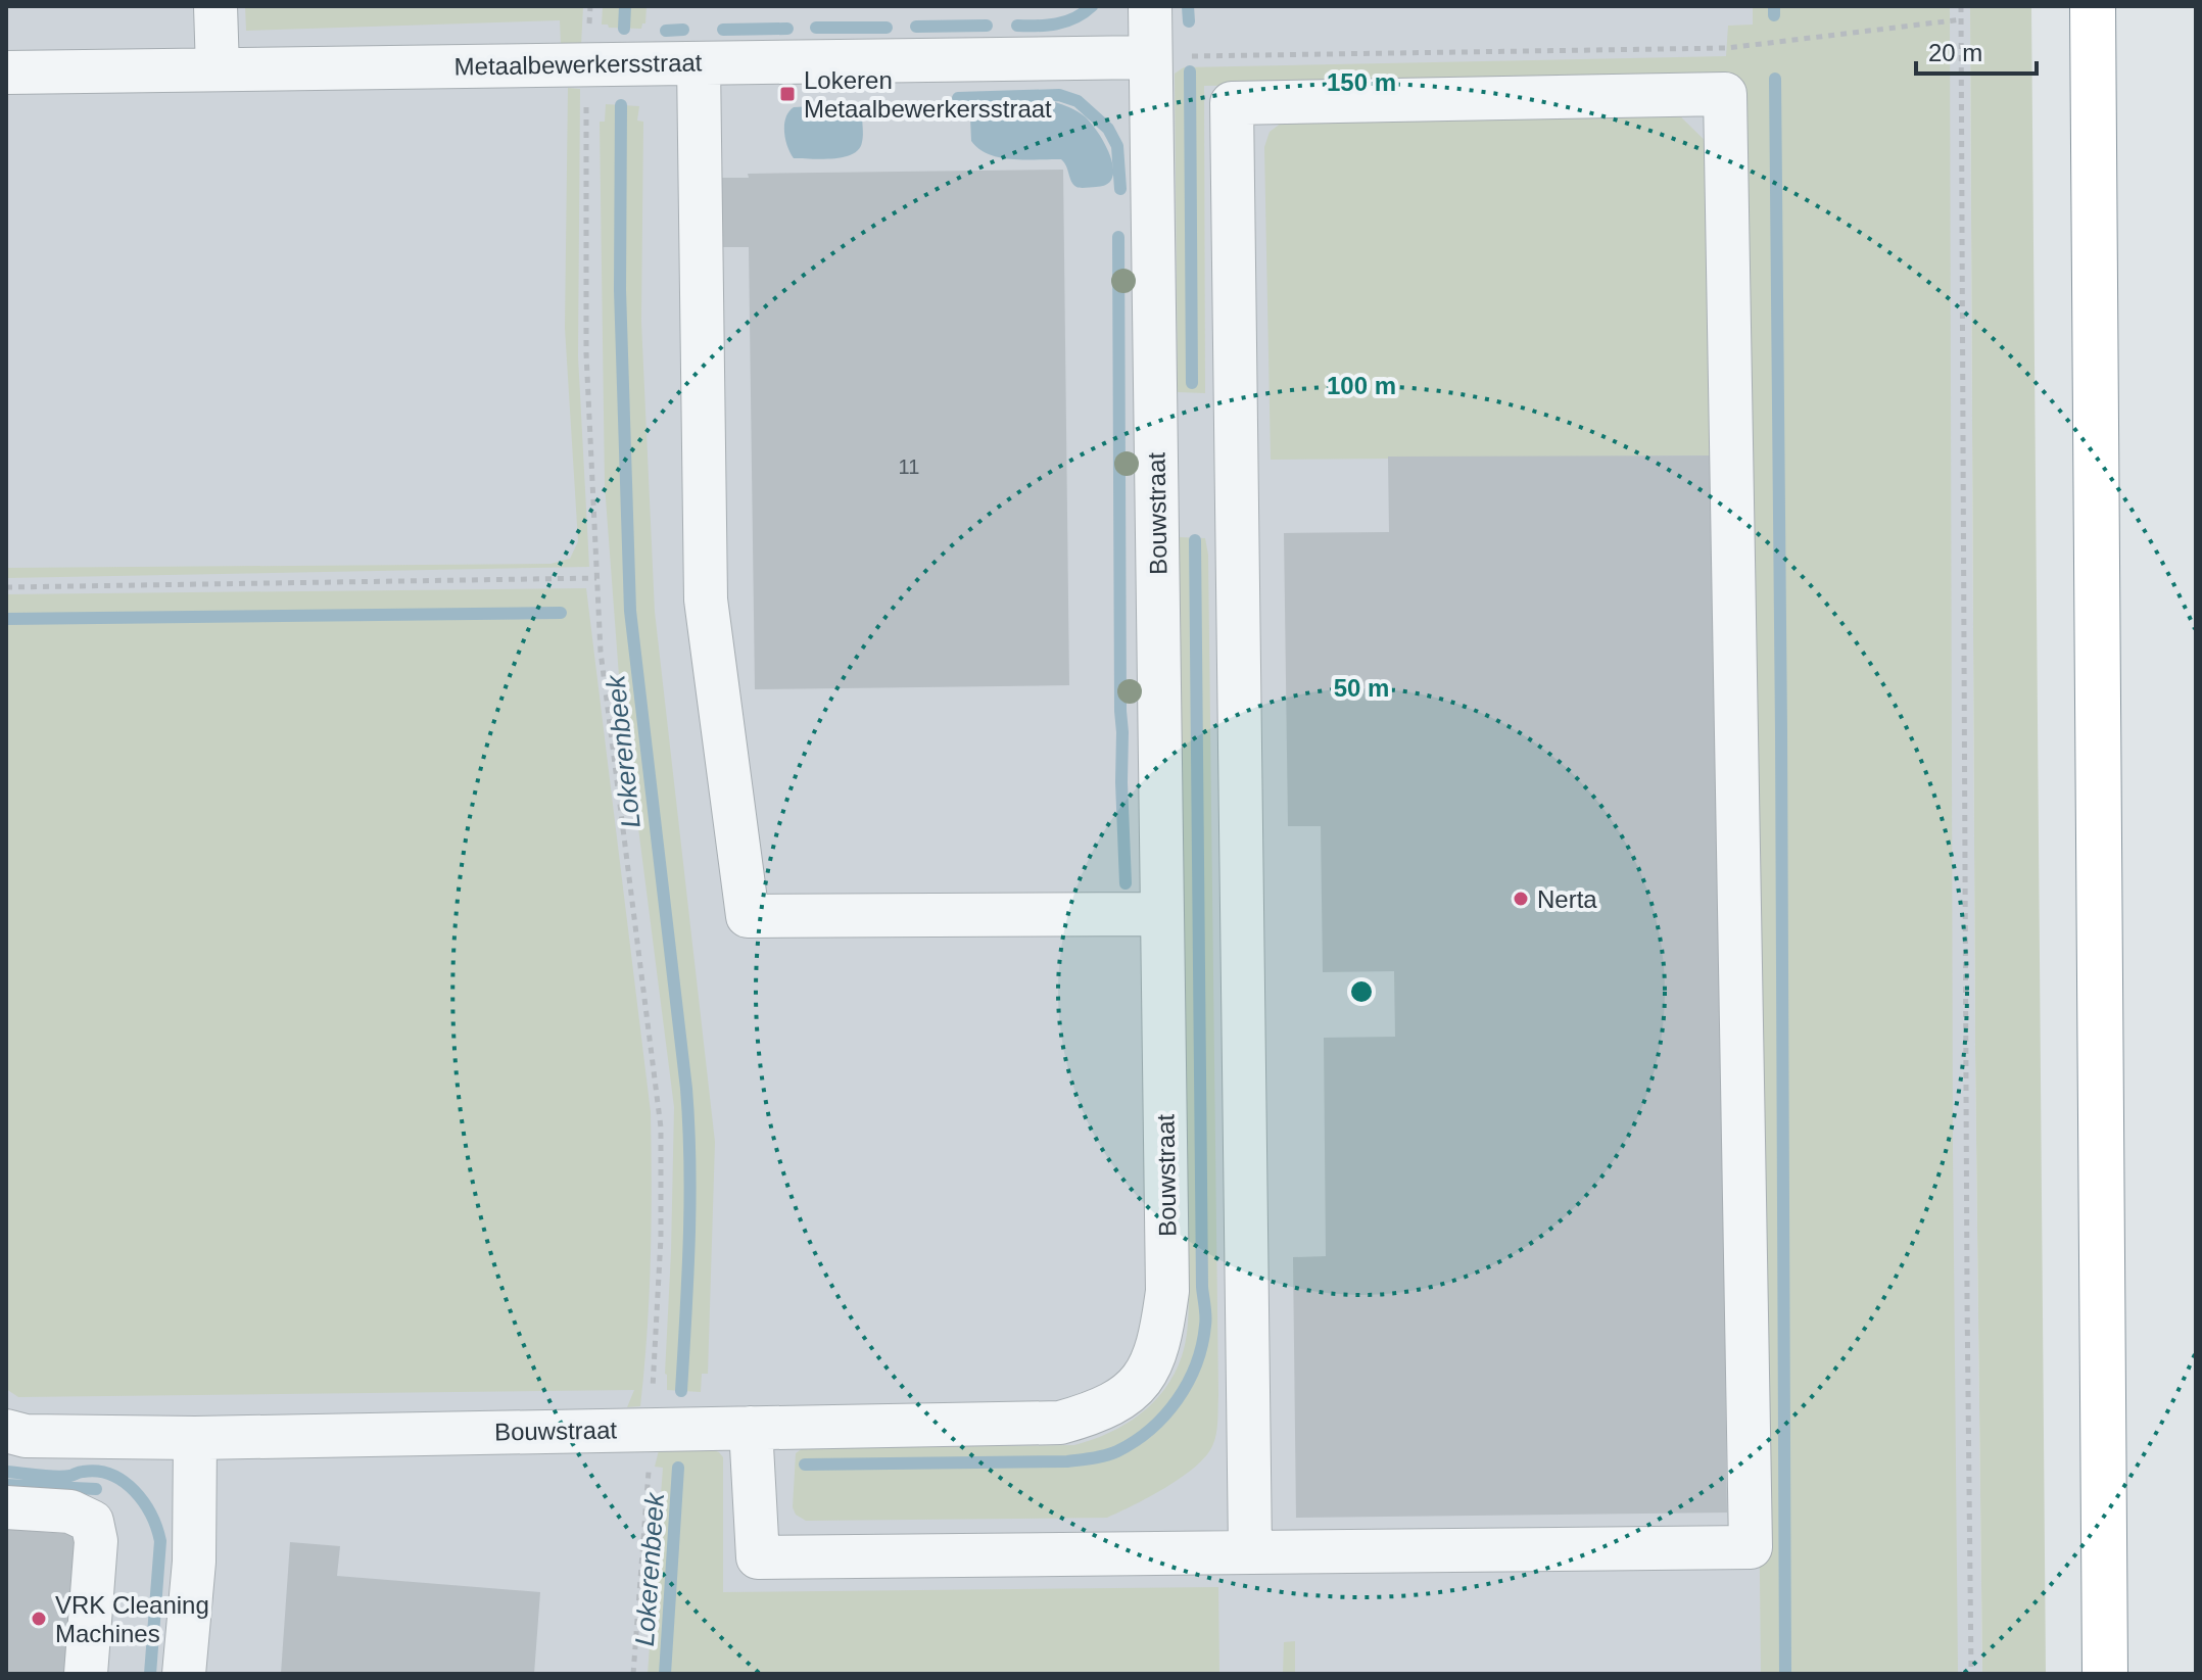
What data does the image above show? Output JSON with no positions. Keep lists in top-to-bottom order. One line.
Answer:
{"streets":{"street":["Metaalbewerkersstraat","Bouwstraat"]},"crossings":[["Metaalbewerkersstraat","Bouwstraat"]],"water":["Lokerenbeek"],"places":{"transit":["Lokeren Metaalbewerkersstraat"],"other":["Nerta","VRK Cleaning Machines"]},"house_numbers":["11"],"scale_bar":"20 m","rings":["150 m","100 m","50 m"]}
